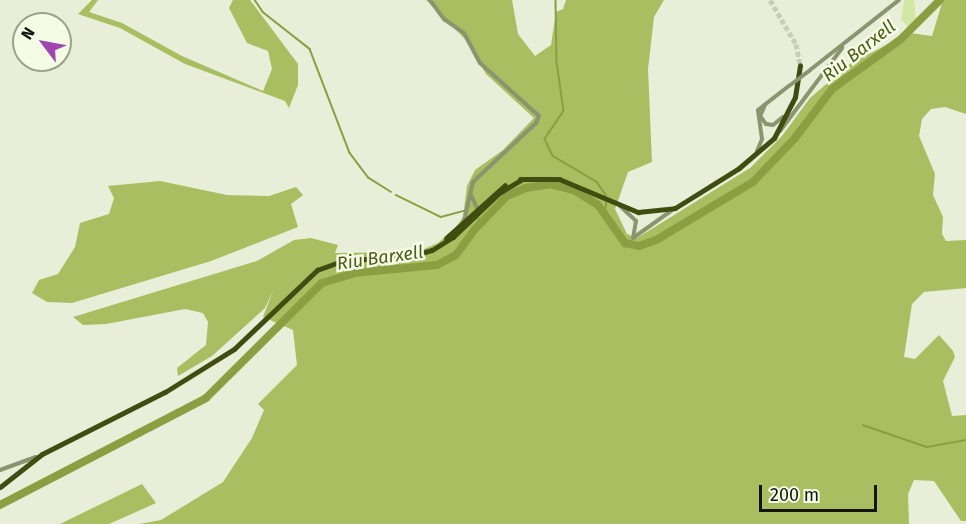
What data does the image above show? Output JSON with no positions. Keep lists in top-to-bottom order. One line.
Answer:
{"water":["Riu Barxell"],"scale_bar":"200 m","north":"top left"}
